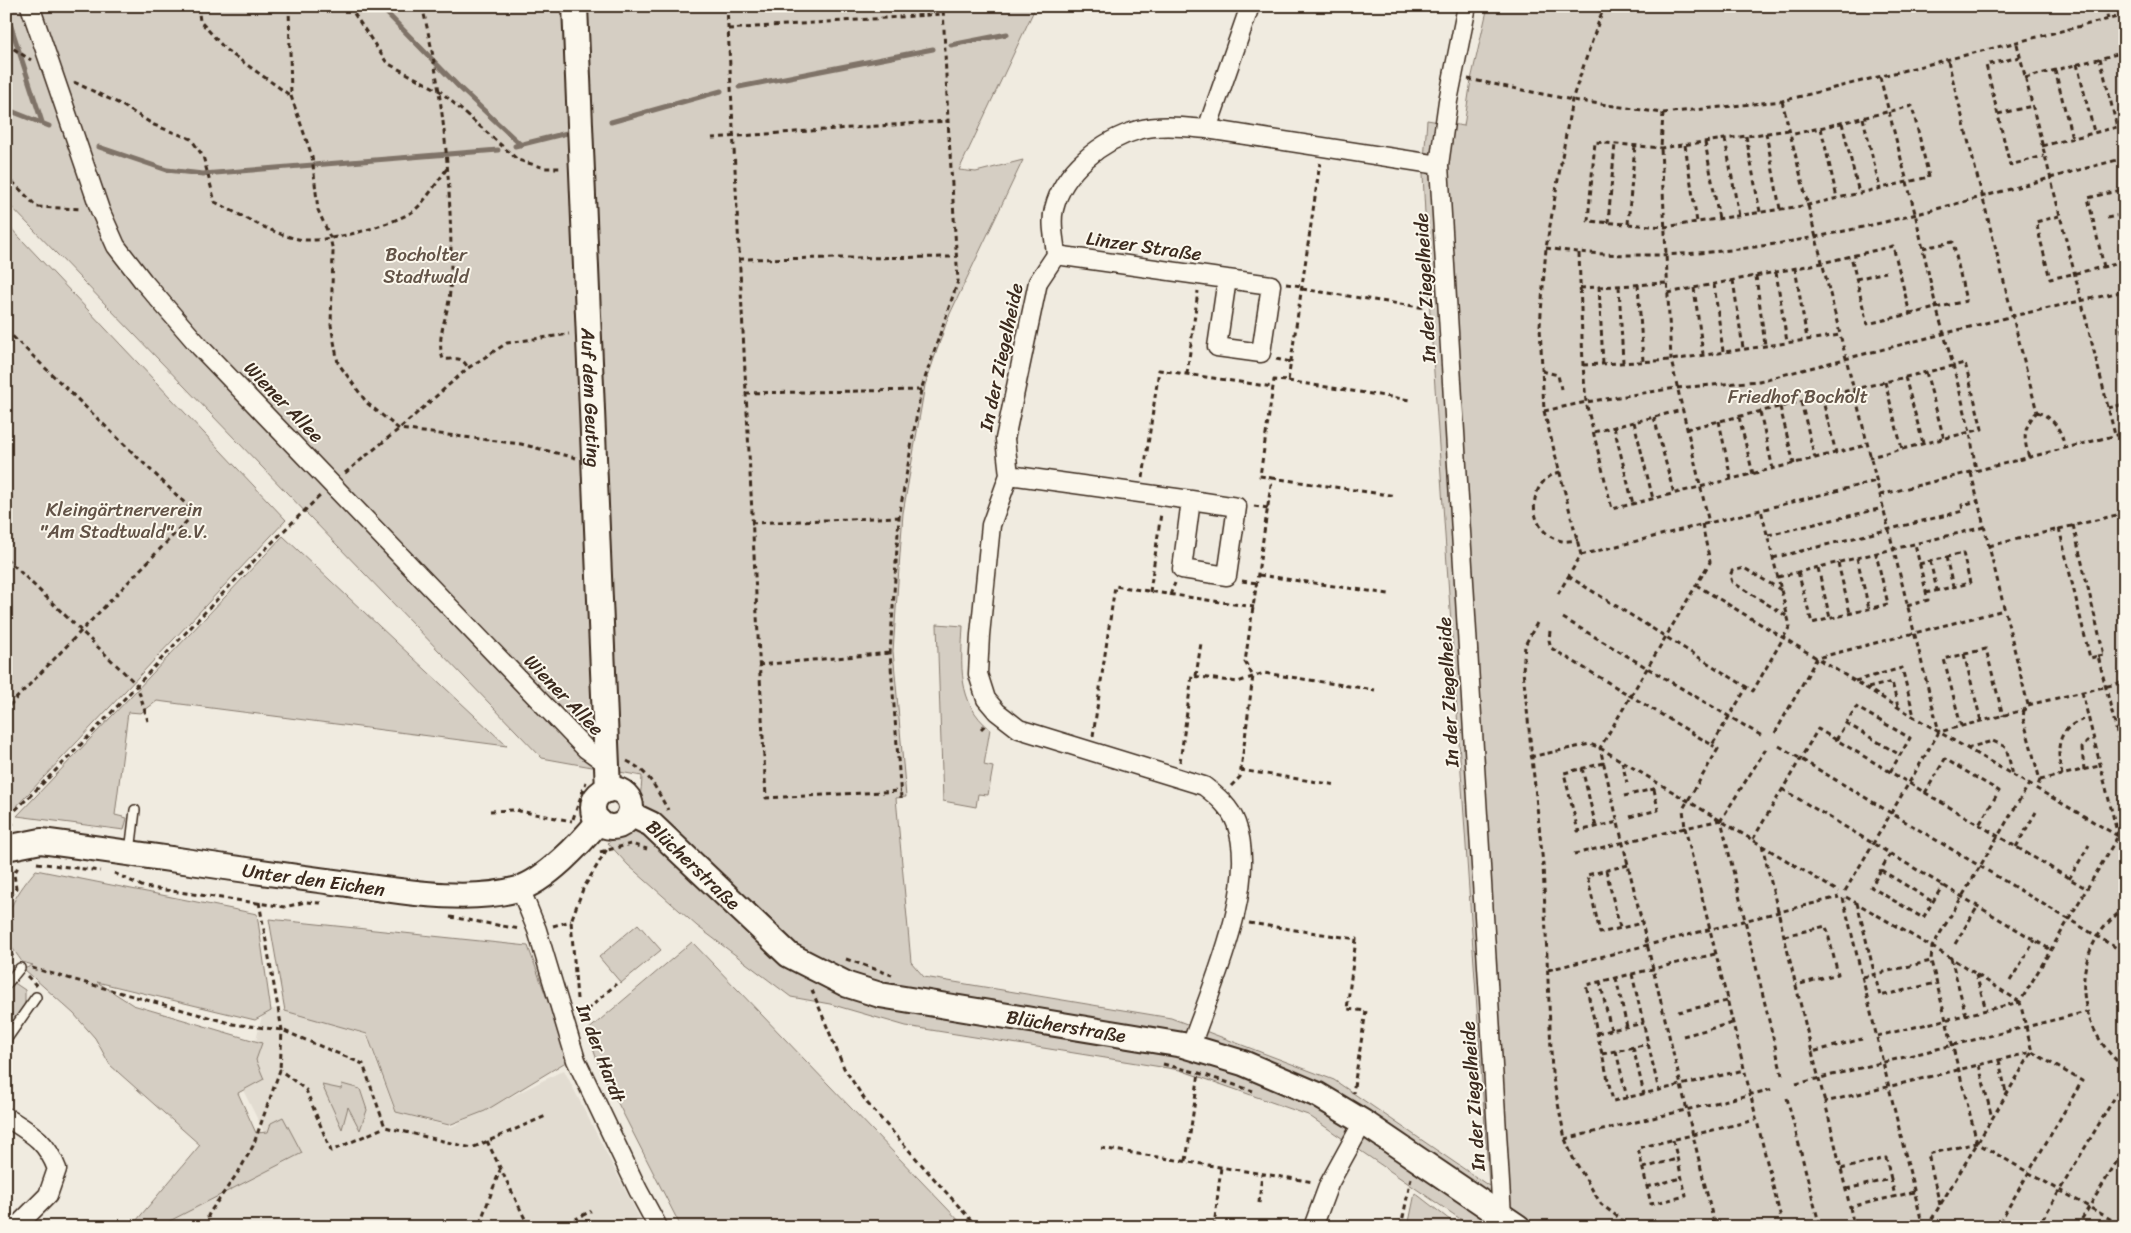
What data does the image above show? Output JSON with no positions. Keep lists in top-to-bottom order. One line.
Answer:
{"streets":{"street":["Linzer Straße","In der Ziegelheide","Auf dem Geuting","Wiener Allee","Blücherstraße","Unter den Eichen","In der Hardt"]},"crossings":[["Linzer Straße","In der Ziegelheide"],["In der Ziegelheide","Blücherstraße"],["Auf dem Geuting","Wiener Allee"],["Auf dem Geuting","Blücherstraße"],["Auf dem Geuting","Unter den Eichen"],["Blücherstraße","Unter den Eichen"],["Unter den Eichen","In der Hardt"]],"parks":["Bocholter Stadtwald","Friedhof Bocholt","Kleingärtnerverein \"Am Stadtwald\" e.V."]}
